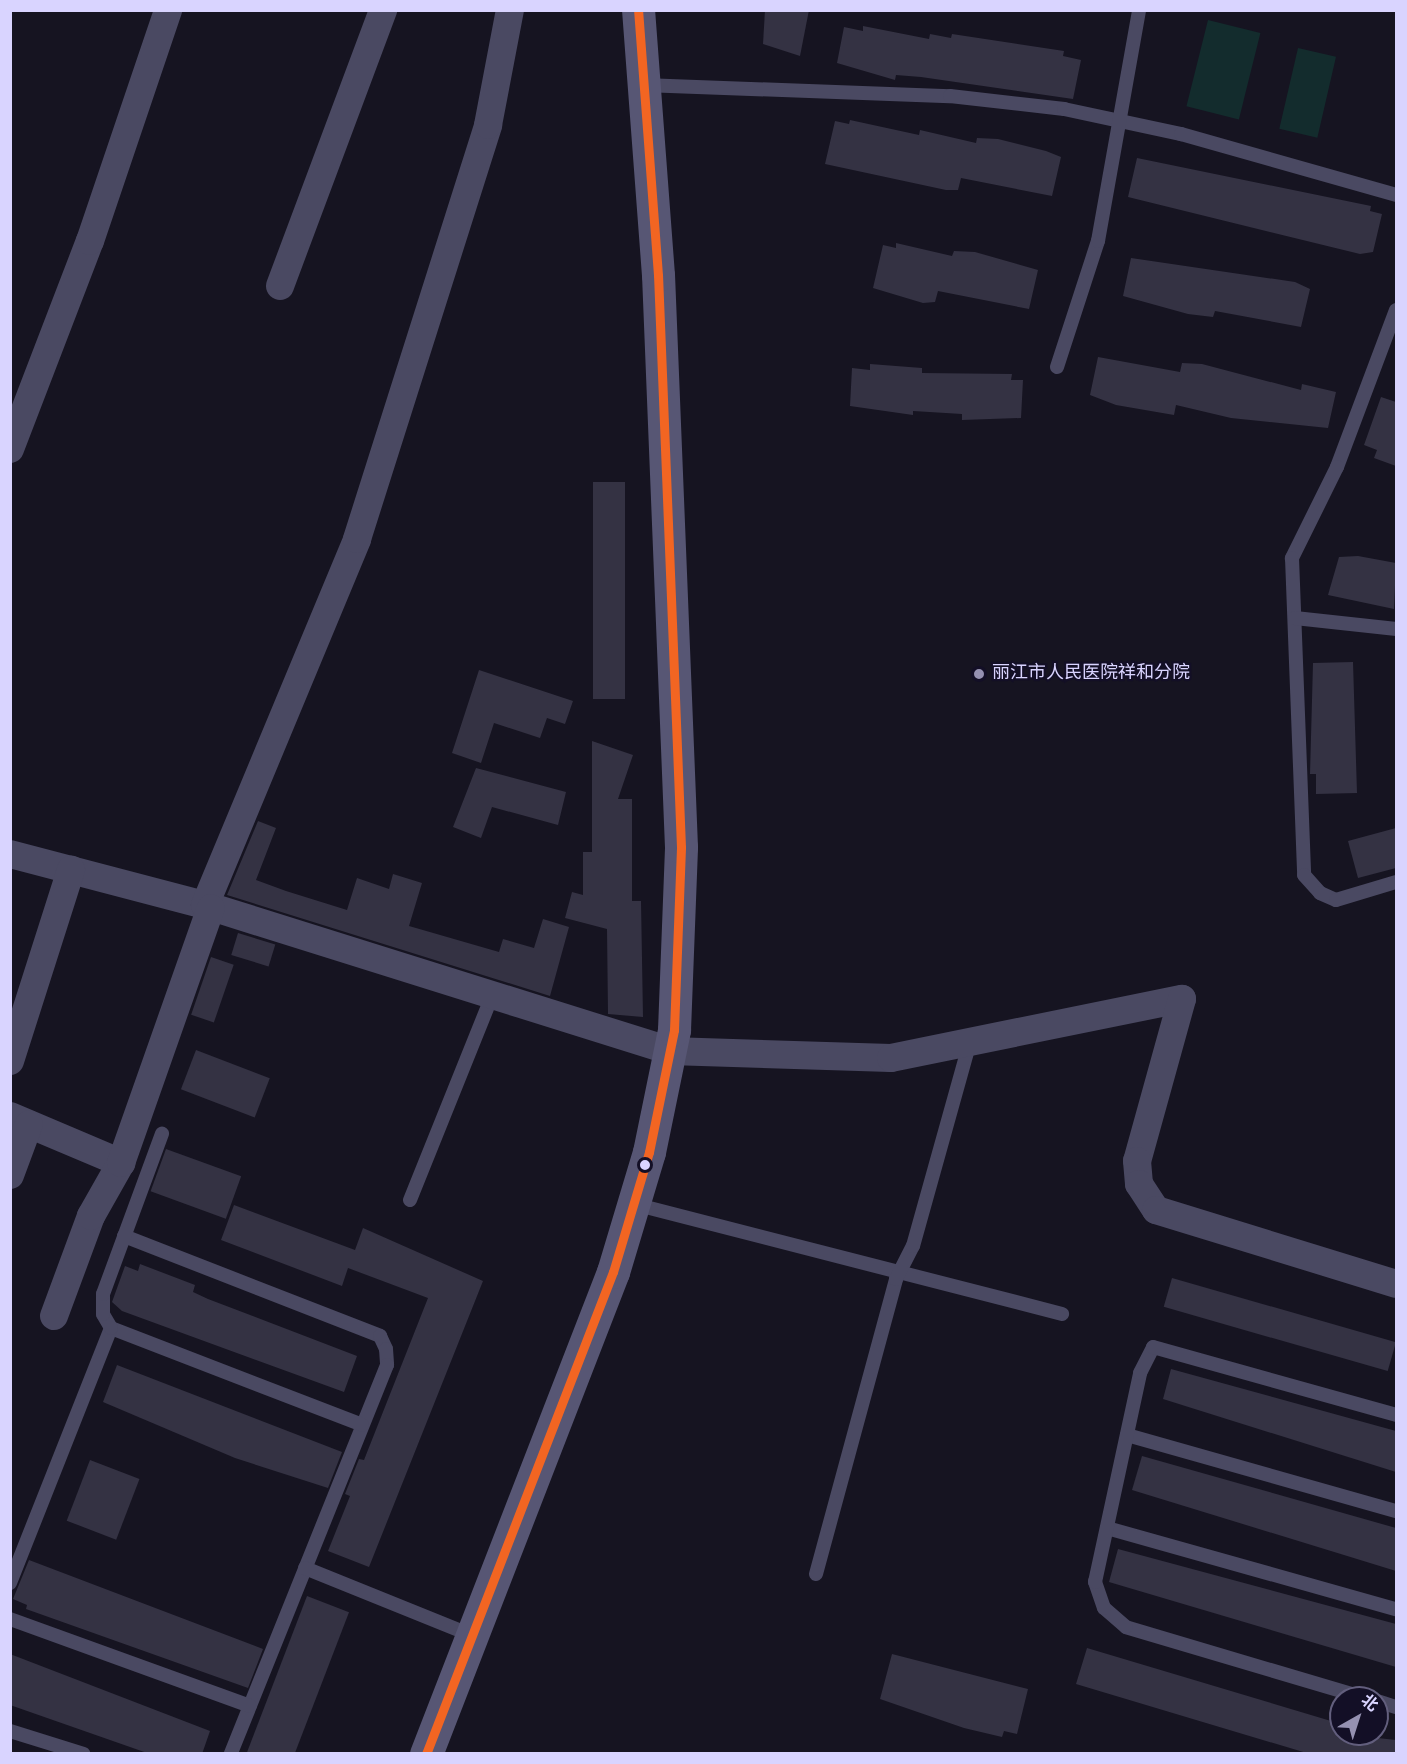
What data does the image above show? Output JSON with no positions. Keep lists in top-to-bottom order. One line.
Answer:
{"places":["丽江市人民医院祥和分院"],"north":"top right"}
